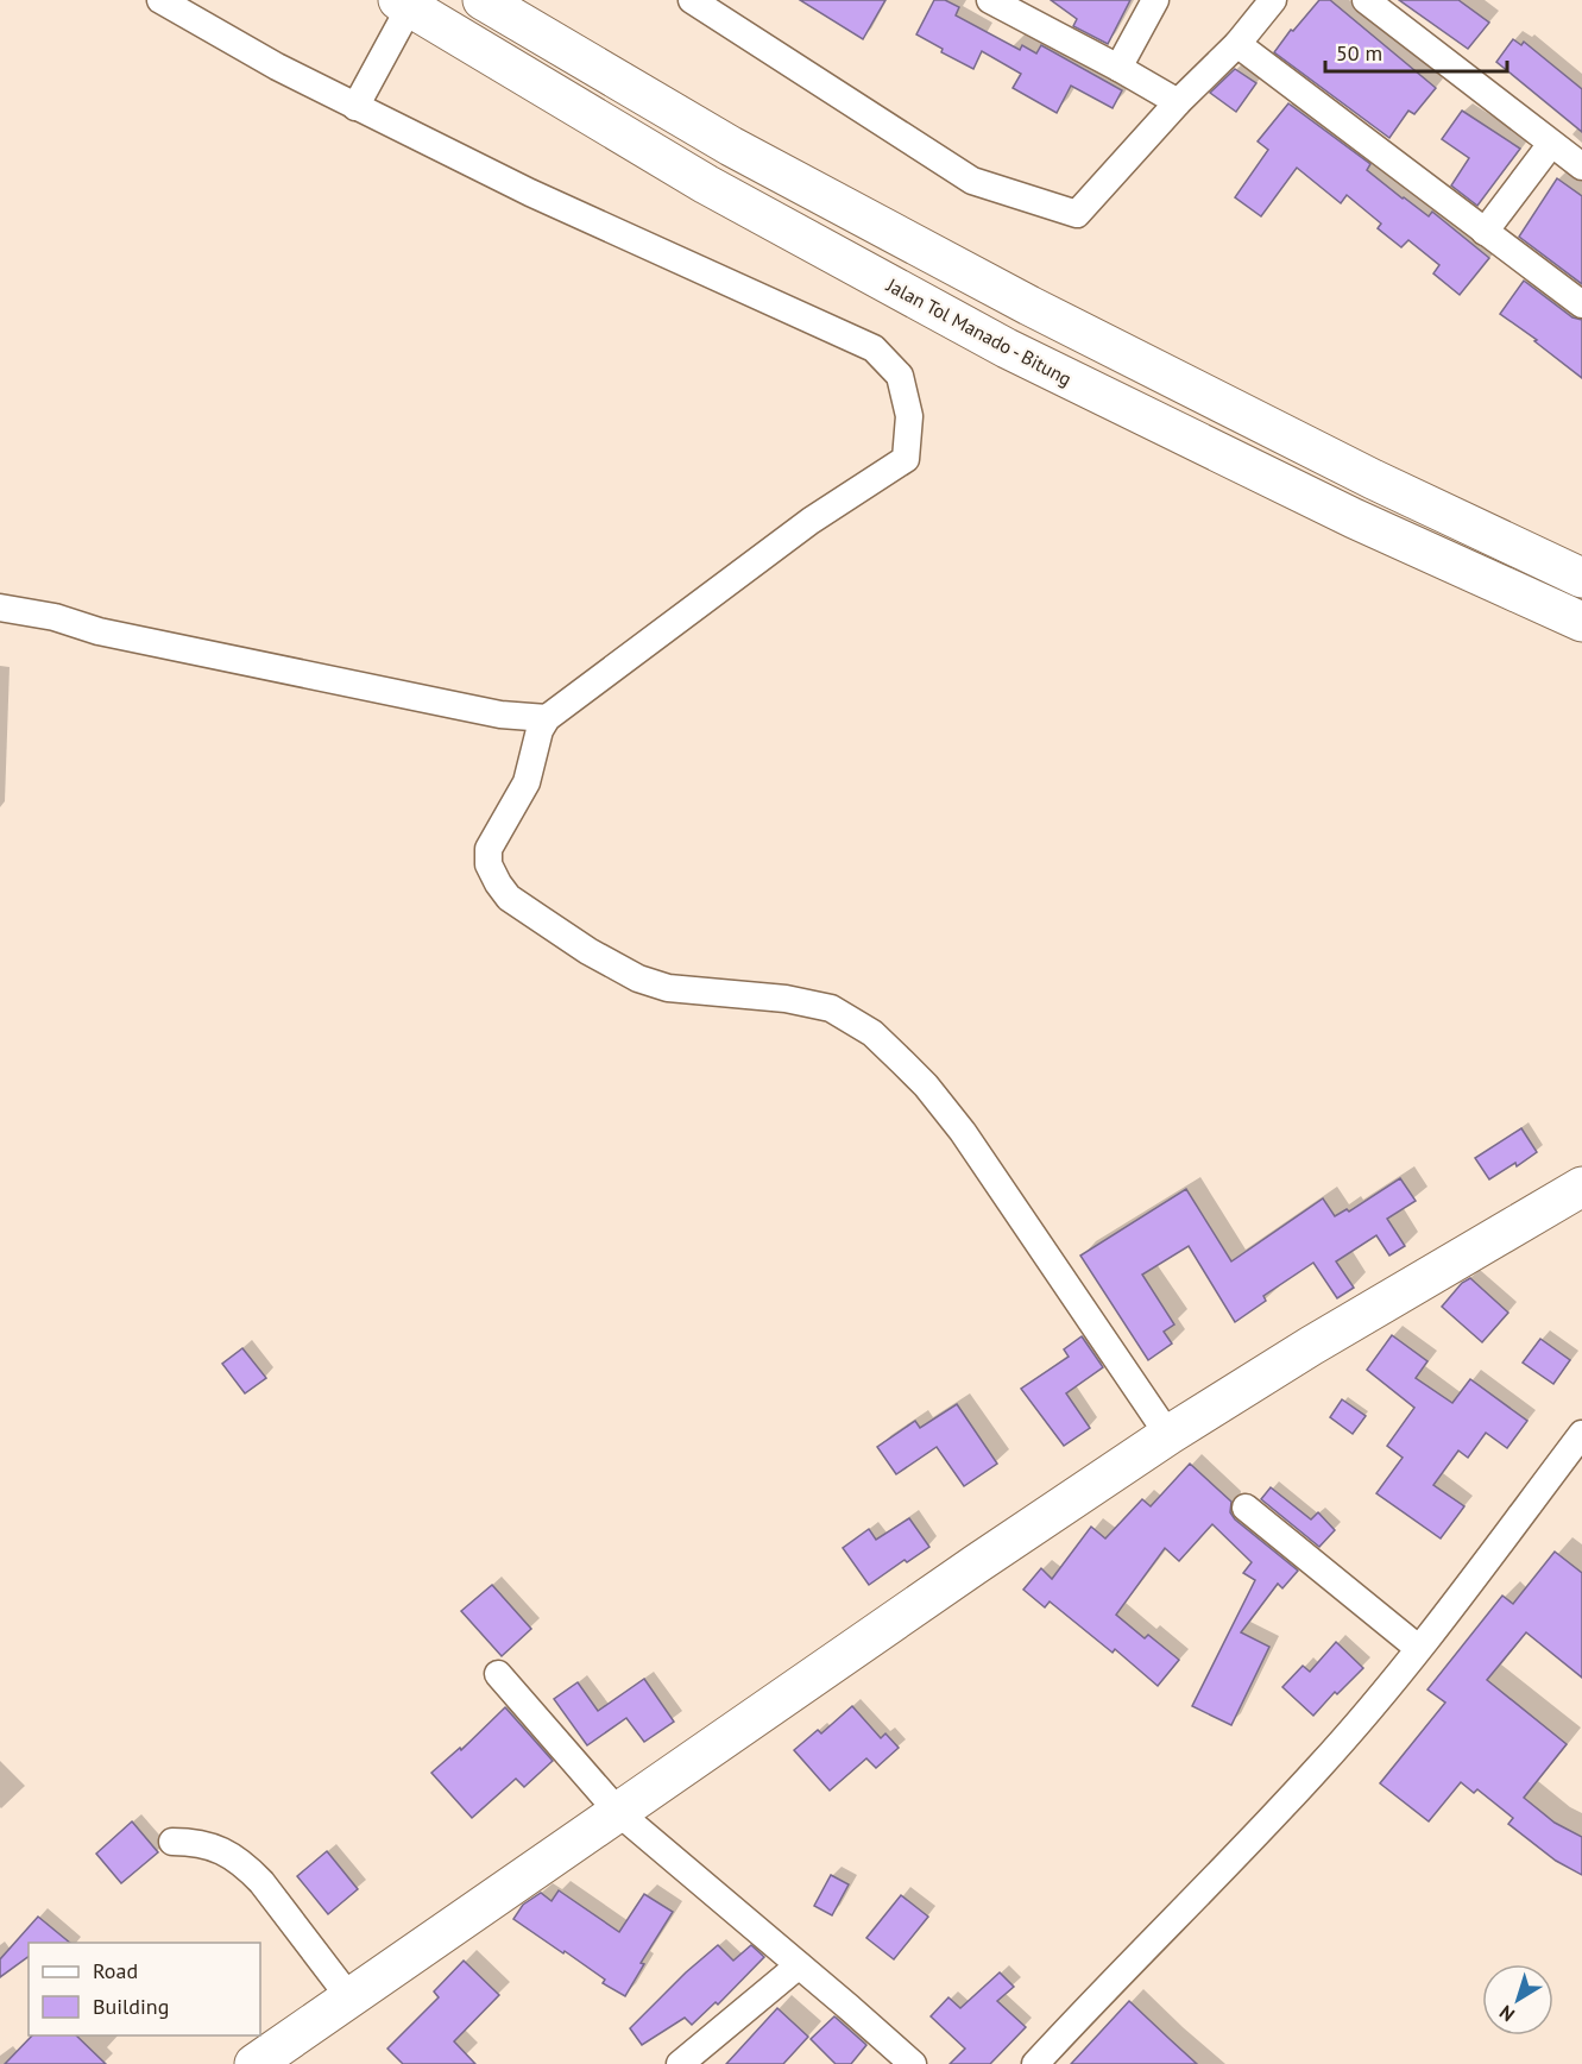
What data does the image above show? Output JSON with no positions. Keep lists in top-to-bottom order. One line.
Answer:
{"streets":{"highway":["Jalan Tol Manado - Bitung"]},"legend":["Road","Building"],"scale_bar":"50 m","north":"bottom left"}
